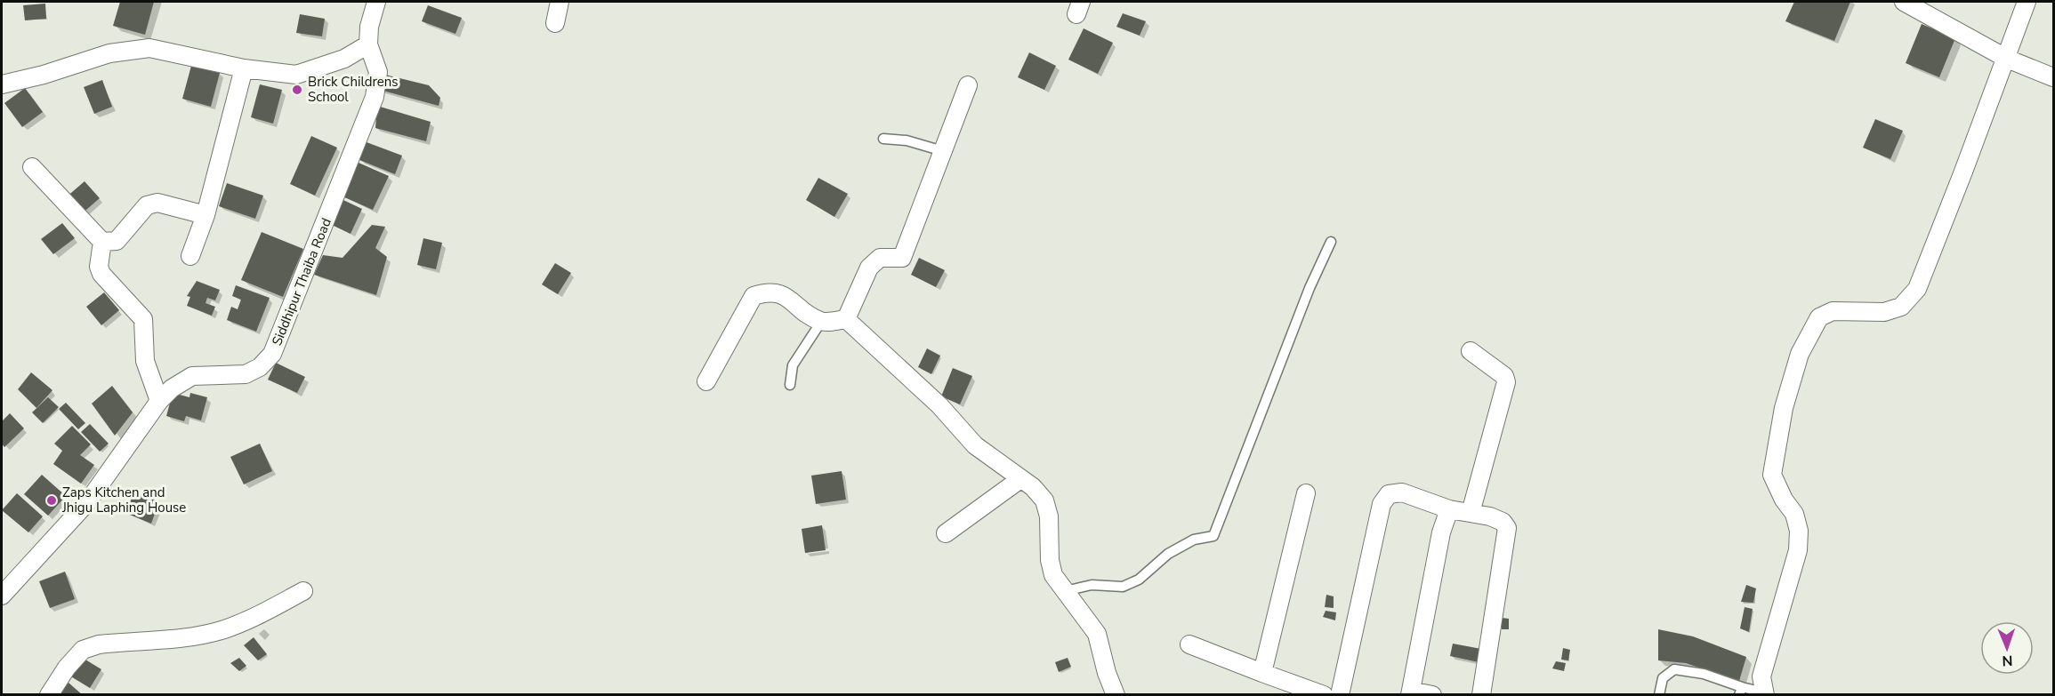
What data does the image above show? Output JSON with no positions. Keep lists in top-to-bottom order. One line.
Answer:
{"streets":{"street":["Siddhipur Thaiba Road"]},"places":["Brick Childrens School","Zaps Kitchen and Jhigu Laphing House"],"north":"bottom"}
